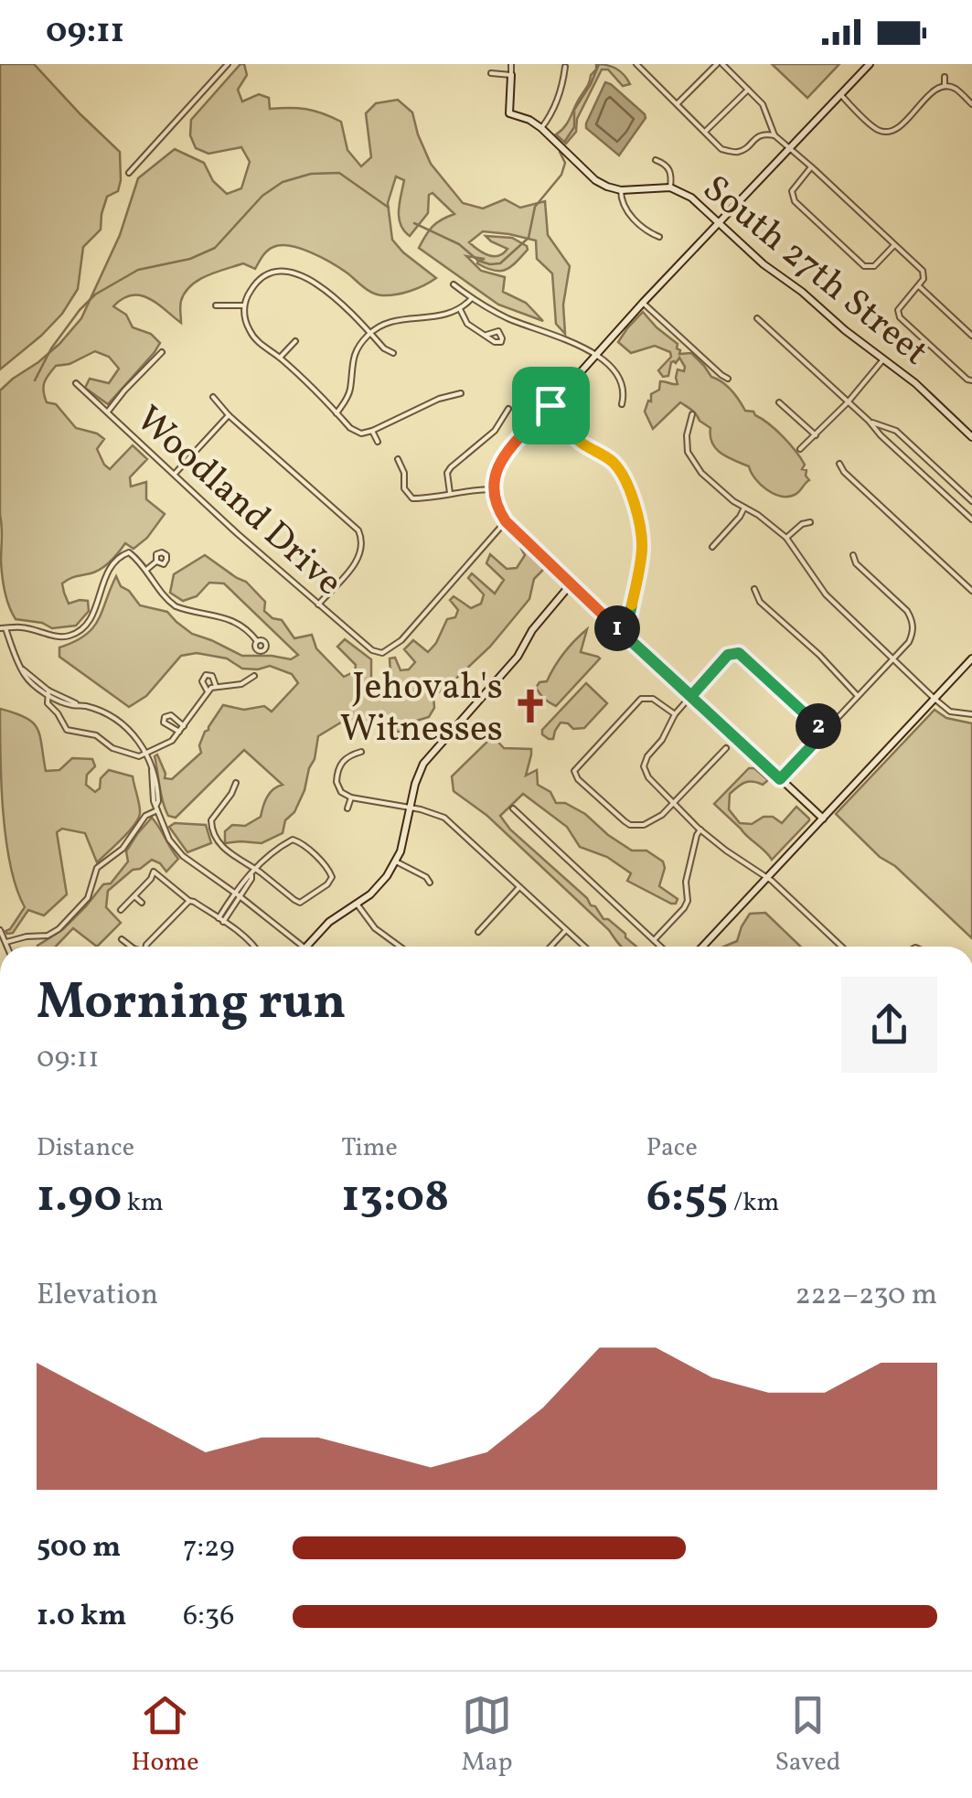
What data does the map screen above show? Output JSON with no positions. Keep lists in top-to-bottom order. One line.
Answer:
{"streets":{"street":["South 27th Street","Woodland Drive"]},"places":{"church":["Jehovah's Witnesses"]},"page":{"status":"09:11","pins":["1","2"],"heading":["Morning run","09:11"],"stats":[["Distance","1.90 km"],["Time","13:08"],["Pace","6:55 /km"]],"chart":["Elevation","222–230 m"],"list":[{"name":"500 m","note":"7:29"},{"name":"1.0 km","note":"6:36"}],"tabs":["Home","Map","Saved"]}}
